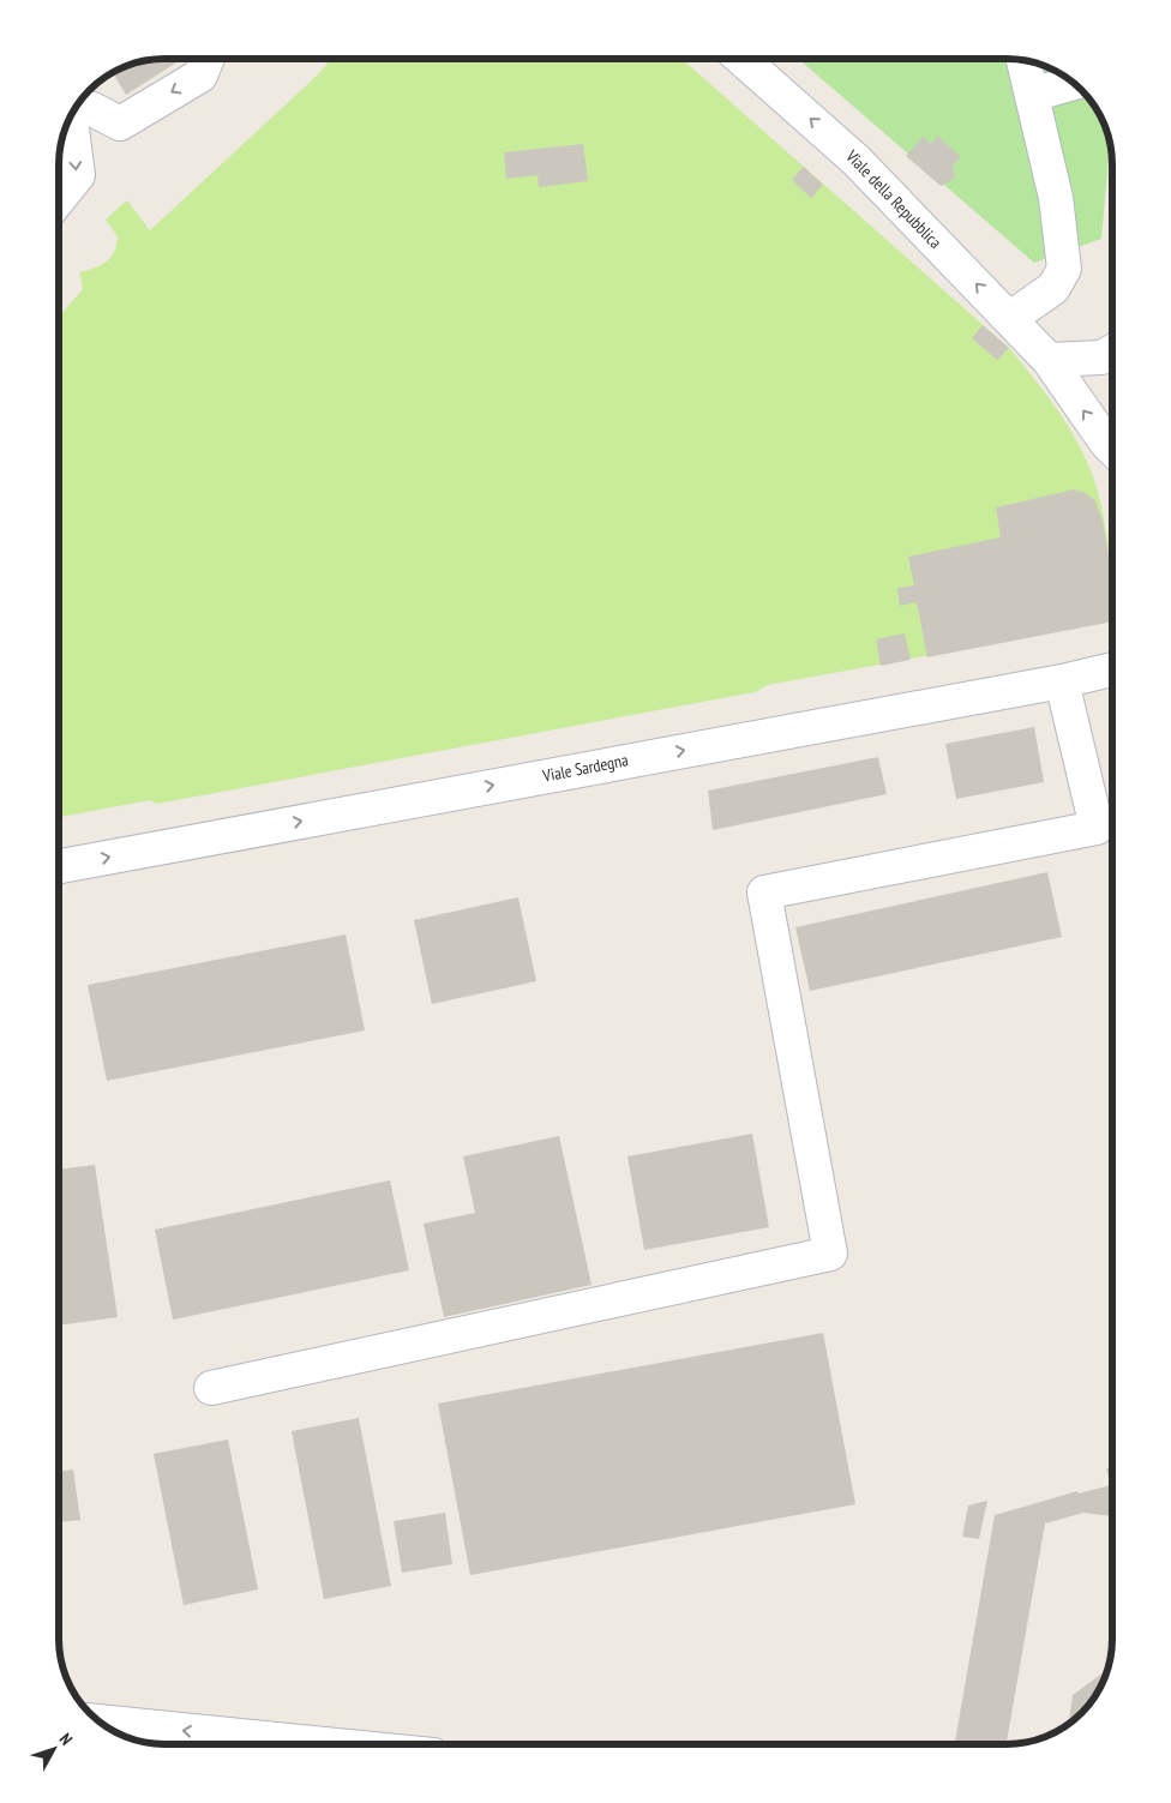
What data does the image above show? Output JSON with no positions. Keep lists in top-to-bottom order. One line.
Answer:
{"streets":{"street":["Viale della Repubblica","Viale Sardegna"]},"one_way":["Viale della Repubblica","Viale Sardegna"],"north":"top right"}
